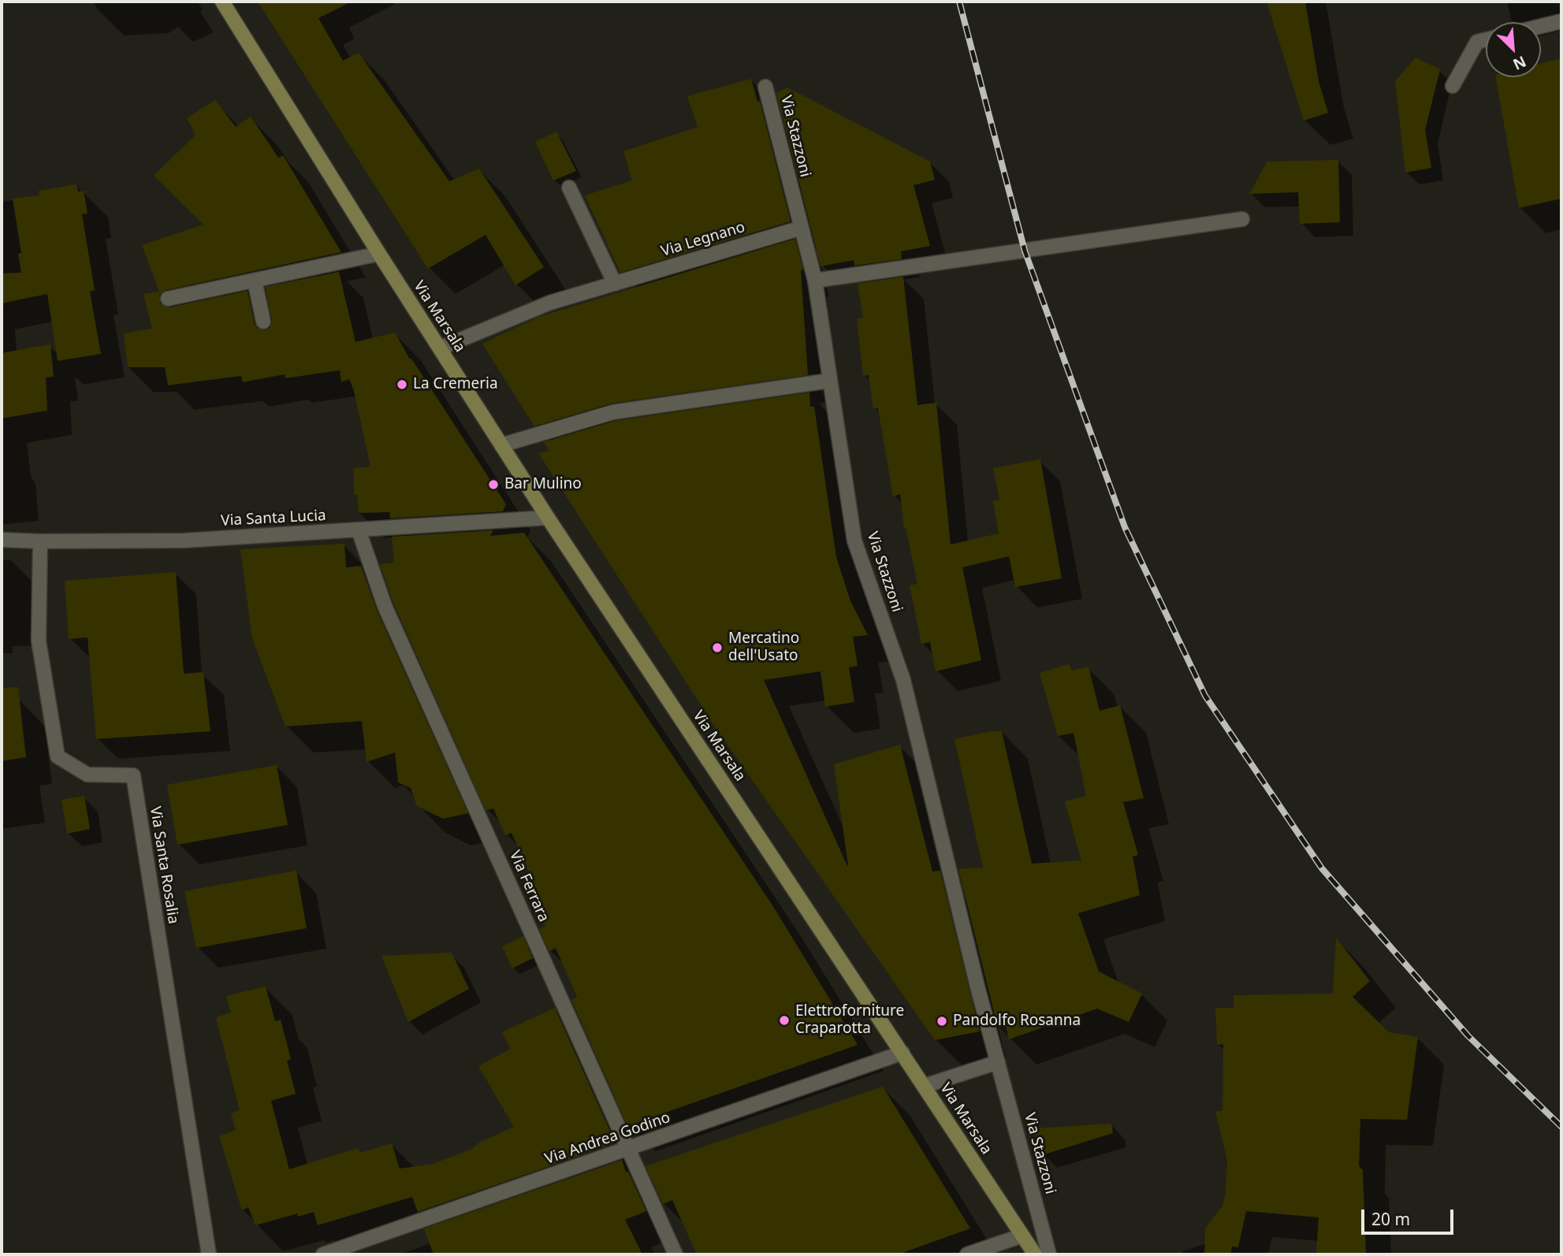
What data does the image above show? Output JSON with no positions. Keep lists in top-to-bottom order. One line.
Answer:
{"streets":{"main road":["Via Marsala"],"street":["Via Stazzoni","Via Legnano","Via Santa Lucia","Via Santa Rosalia","Via Ferrara","Via Andrea Godino"]},"crossings":[["Via Stazzoni","Via Legnano"],["Via Stazzoni","Via Marsala"],["Via Legnano","Via Marsala"],["Via Marsala","Via Santa Lucia"],["Via Marsala","Via Andrea Godino"],["Via Santa Lucia","Via Santa Rosalia"],["Via Santa Lucia","Via Ferrara"],["Via Ferrara","Via Andrea Godino"]],"places":["La Cremeria","Bar Mulino","Mercatino dell'Usato","Elettroforniture Craparotta","Pandolfo Rosanna"],"scale_bar":"20 m","north":"bottom right"}
